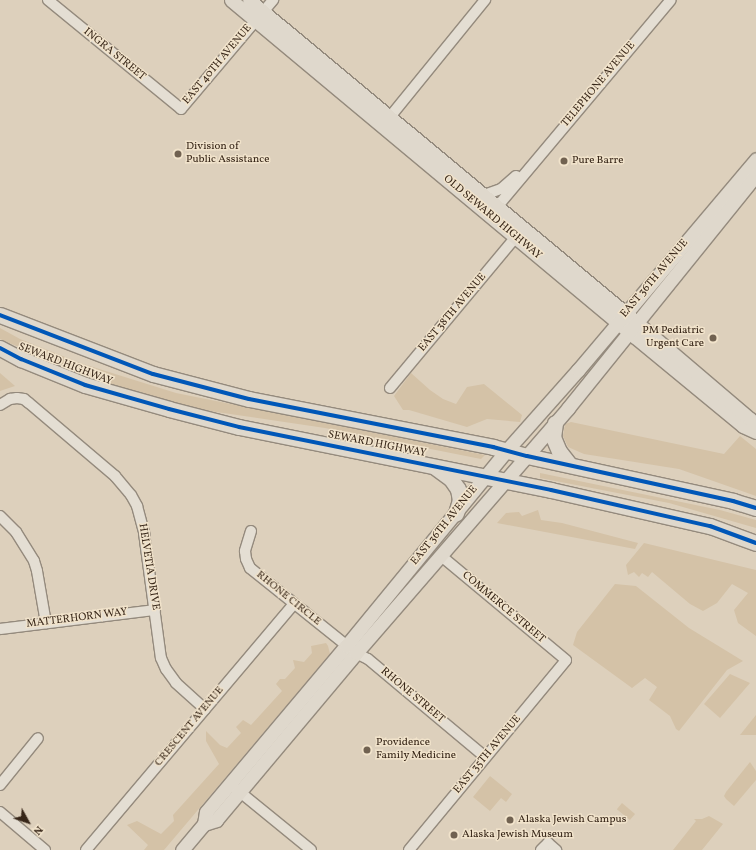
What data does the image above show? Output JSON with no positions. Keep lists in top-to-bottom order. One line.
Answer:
{"streets":{"highway":["SEWARD HIGHWAY"],"main road":["OLD SEWARD HIGHWAY","EAST 36TH AVENUE"],"street":["INGRA STREET","EAST 40TH AVENUE","TELEPHONE AVENUE","EAST 38TH AVENUE","HELVETIA DRIVE","RHONE CIRCLE","COMMERCE STREET","MATTERHORN WAY","RHONE STREET","CRESCENT AVENUE","EAST 35TH AVENUE"]},"crossings":[["INGRA STREET","EAST 40TH AVENUE"],["EAST 40TH AVENUE","OLD SEWARD HIGHWAY"],["TELEPHONE AVENUE","OLD SEWARD HIGHWAY"],["OLD SEWARD HIGHWAY","EAST 36TH AVENUE"],["OLD SEWARD HIGHWAY","EAST 38TH AVENUE"],["EAST 36TH AVENUE","SEWARD HIGHWAY"],["EAST 36TH AVENUE","RHONE CIRCLE"],["EAST 36TH AVENUE","COMMERCE STREET"],["EAST 36TH AVENUE","RHONE STREET"],["HELVETIA DRIVE","MATTERHORN WAY"],["HELVETIA DRIVE","CRESCENT AVENUE"],["RHONE CIRCLE","RHONE STREET"],["RHONE CIRCLE","CRESCENT AVENUE"],["COMMERCE STREET","EAST 35TH AVENUE"],["RHONE STREET","EAST 35TH AVENUE"]],"places":["Division of Public Assistance","Pure Barre","PM Pediatric Urgent Care","Providence Family Medicine","Alaska Jewish Campus","Alaska Jewish Museum"],"north":"bottom right"}
